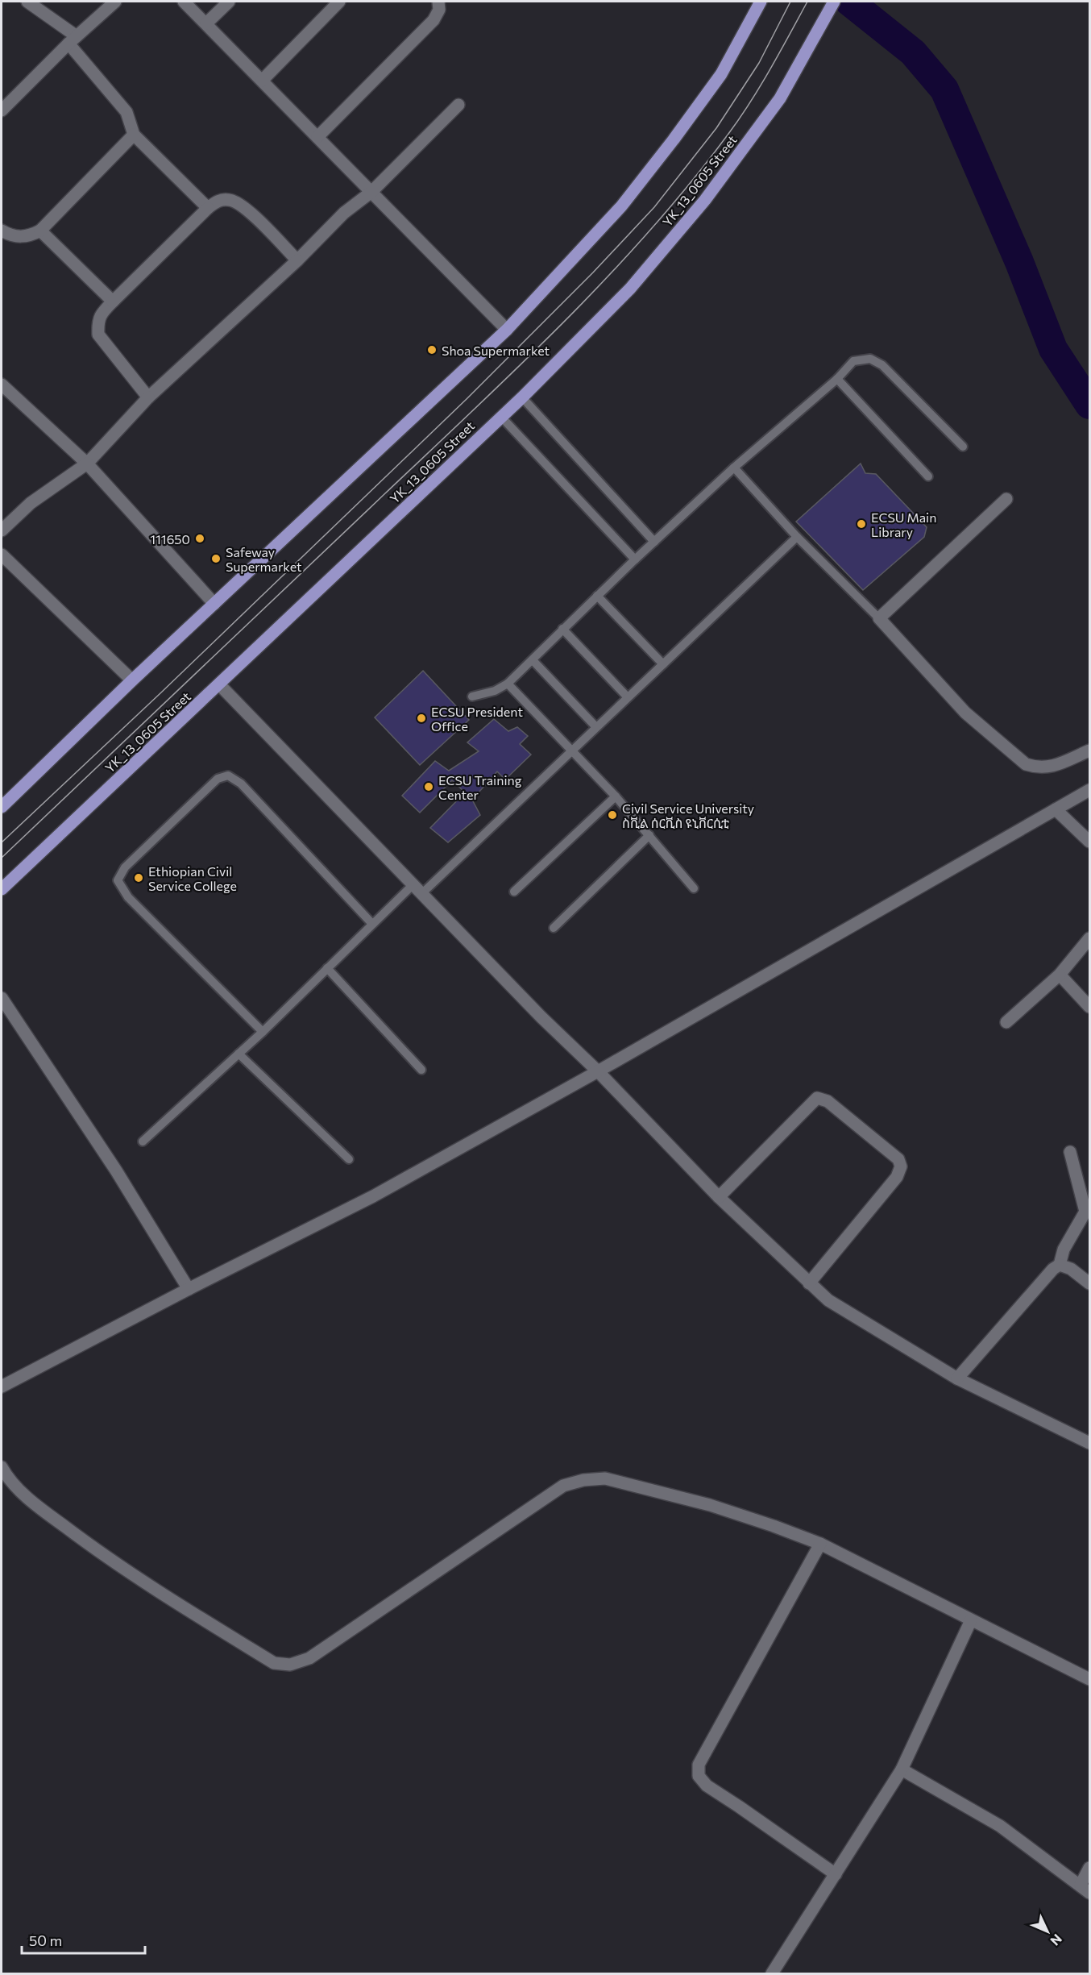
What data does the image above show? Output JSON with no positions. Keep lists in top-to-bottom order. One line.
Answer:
{"streets":{"main road":["YK_13_0605 Street"]},"places":["Shoa Supermarket","ECSU Main Library","111650","Safeway Supermarket","ECSU President Office","ECSU Training Center","Civil Service University ስቪል ሰርቪስ ዩኒቨርሲቲ","Ethiopian Civil Service College"],"scale_bar":"50 m","north":"bottom right"}
